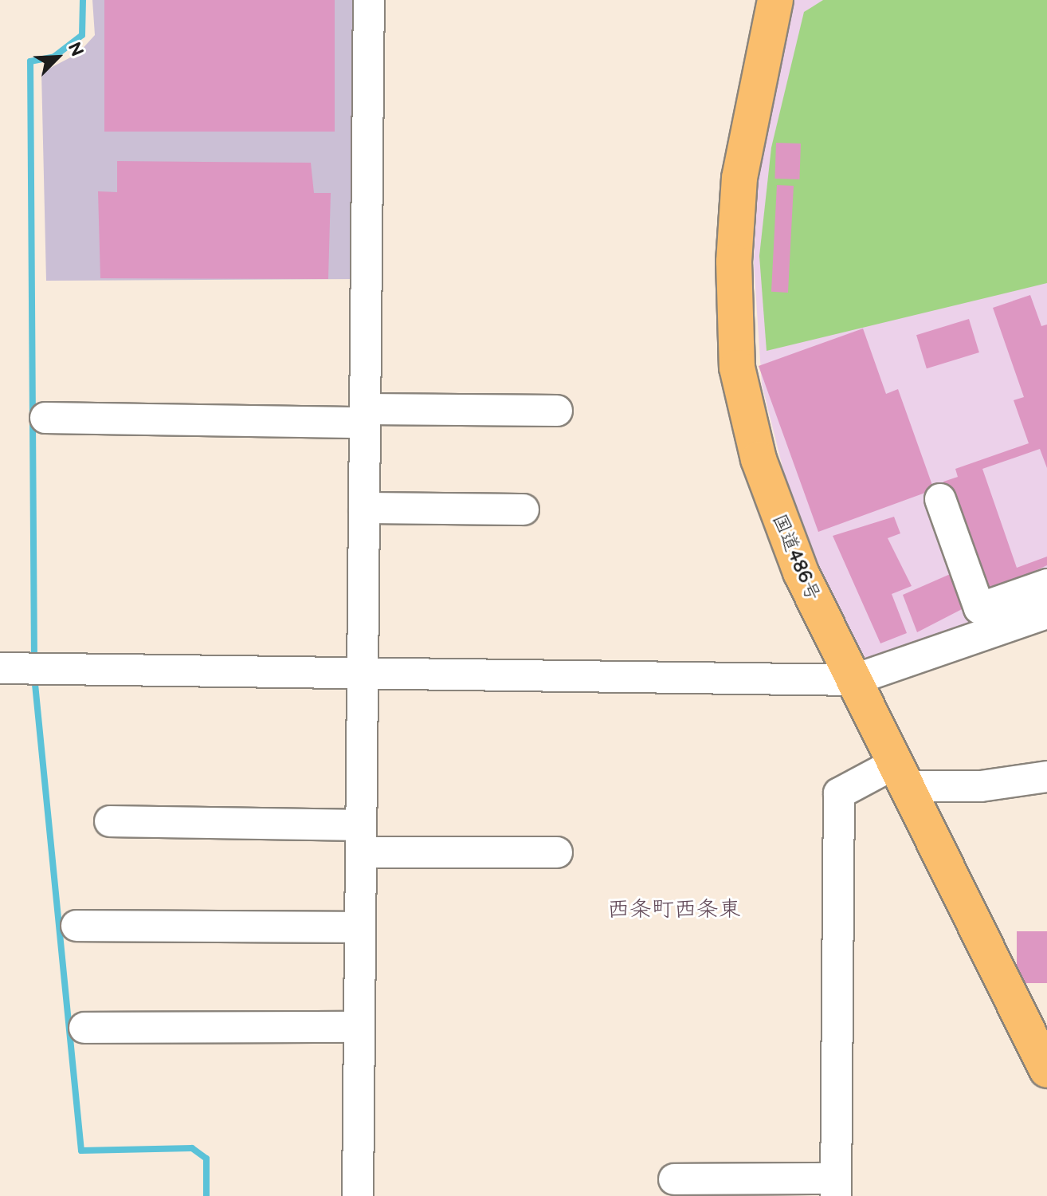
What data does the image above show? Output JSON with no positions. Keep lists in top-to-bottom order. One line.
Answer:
{"streets":{"highway":["国道486号"]},"districts":["西条町西条東"],"north":"top right"}
